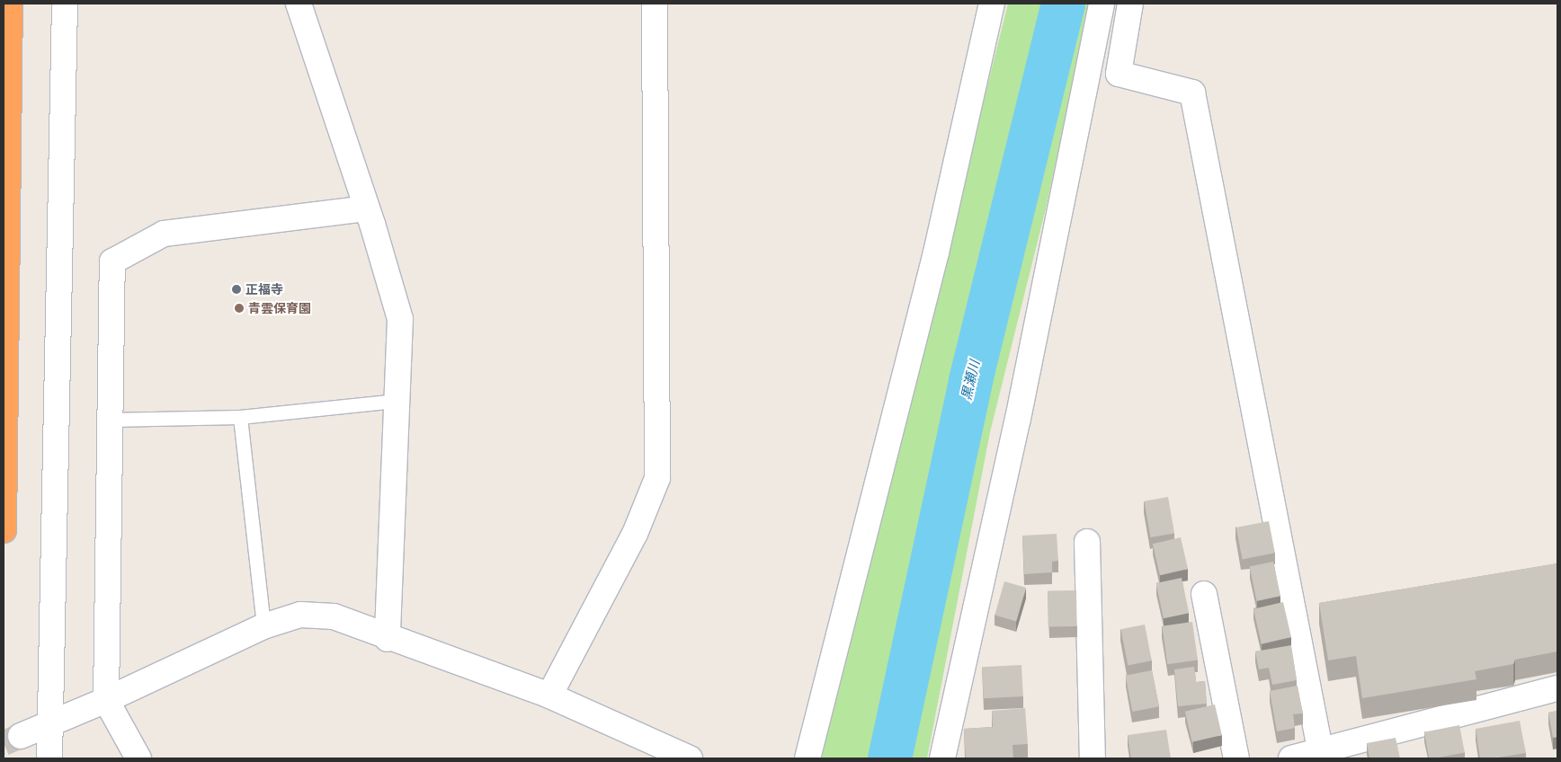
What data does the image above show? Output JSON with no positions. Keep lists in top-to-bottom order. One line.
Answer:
{"water":["黒瀬川"],"places":["正福寺","青雲保育園"]}
